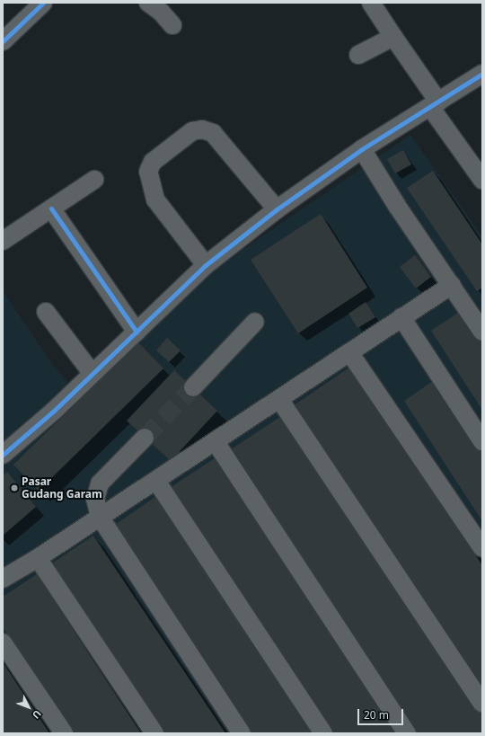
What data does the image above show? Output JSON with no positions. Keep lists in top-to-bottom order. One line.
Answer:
{"places":["Pasar Gudang Garam"],"scale_bar":"20 m","north":"bottom right"}
